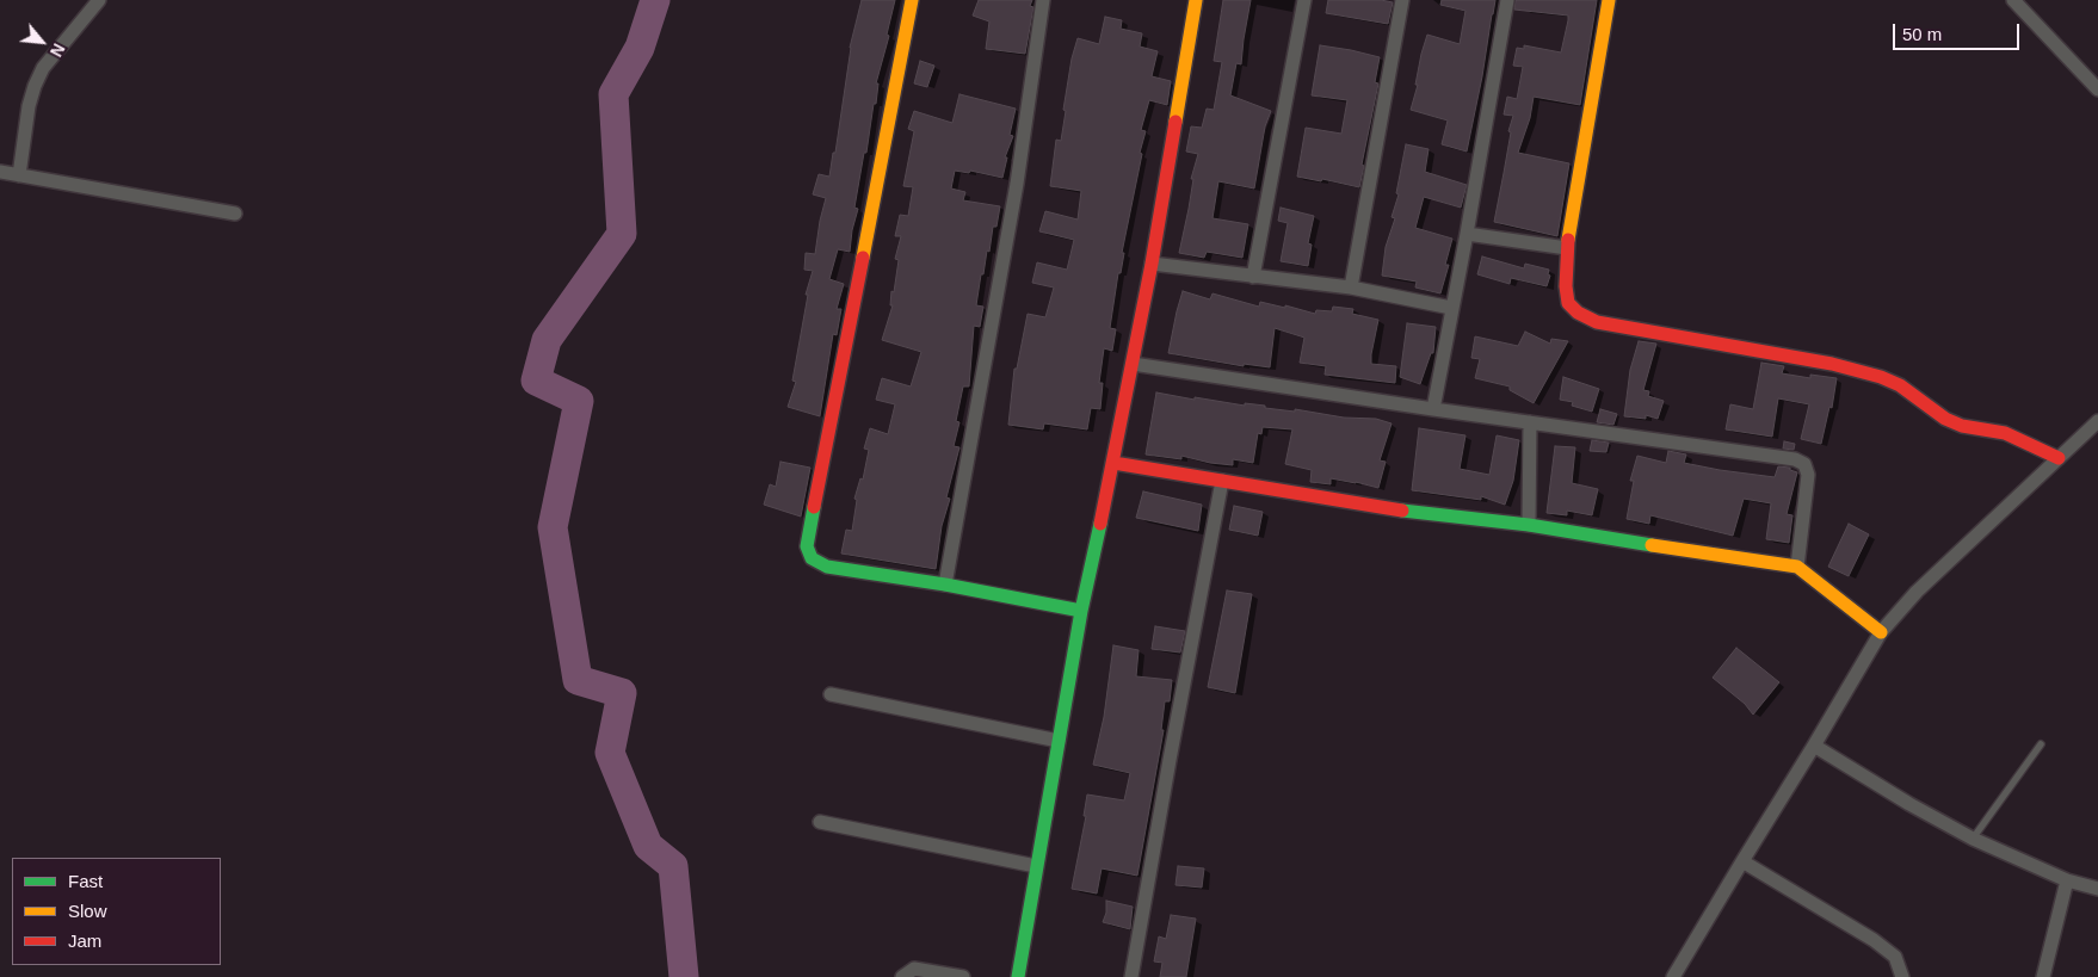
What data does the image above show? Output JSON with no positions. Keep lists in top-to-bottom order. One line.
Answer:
{"legend":["Fast","Slow","Jam"],"scale_bar":"50 m","north":"bottom right"}
